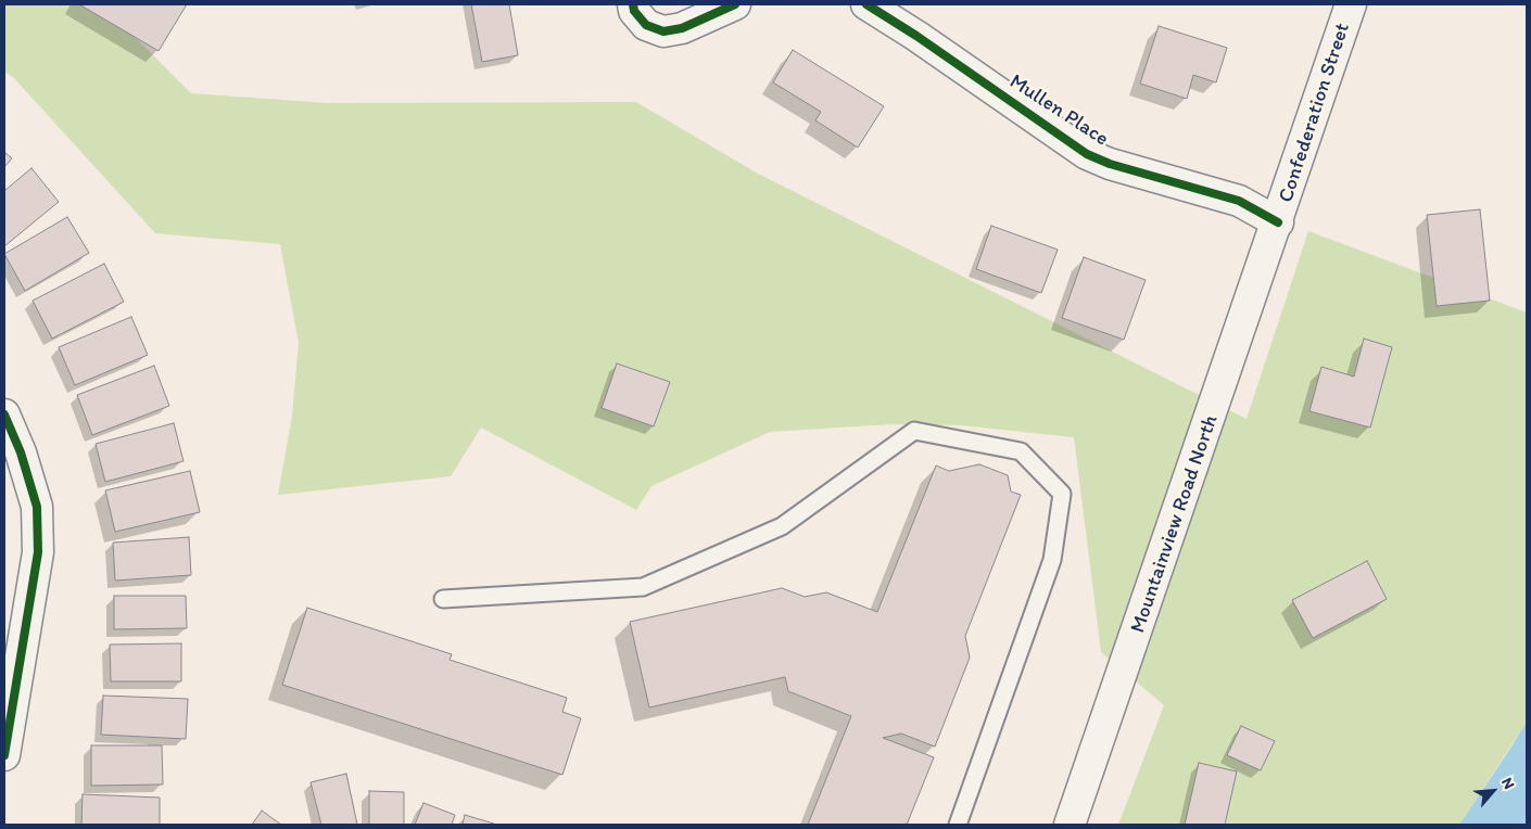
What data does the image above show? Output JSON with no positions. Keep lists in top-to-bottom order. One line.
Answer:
{"streets":{"street":["Mullen Place","Confederation Street","Mountainview Road North"]},"crossings":[["Mullen Place","Confederation Street"],["Mullen Place","Mountainview Road North"],["Confederation Street","Mountainview Road North"]],"north":"top right"}
